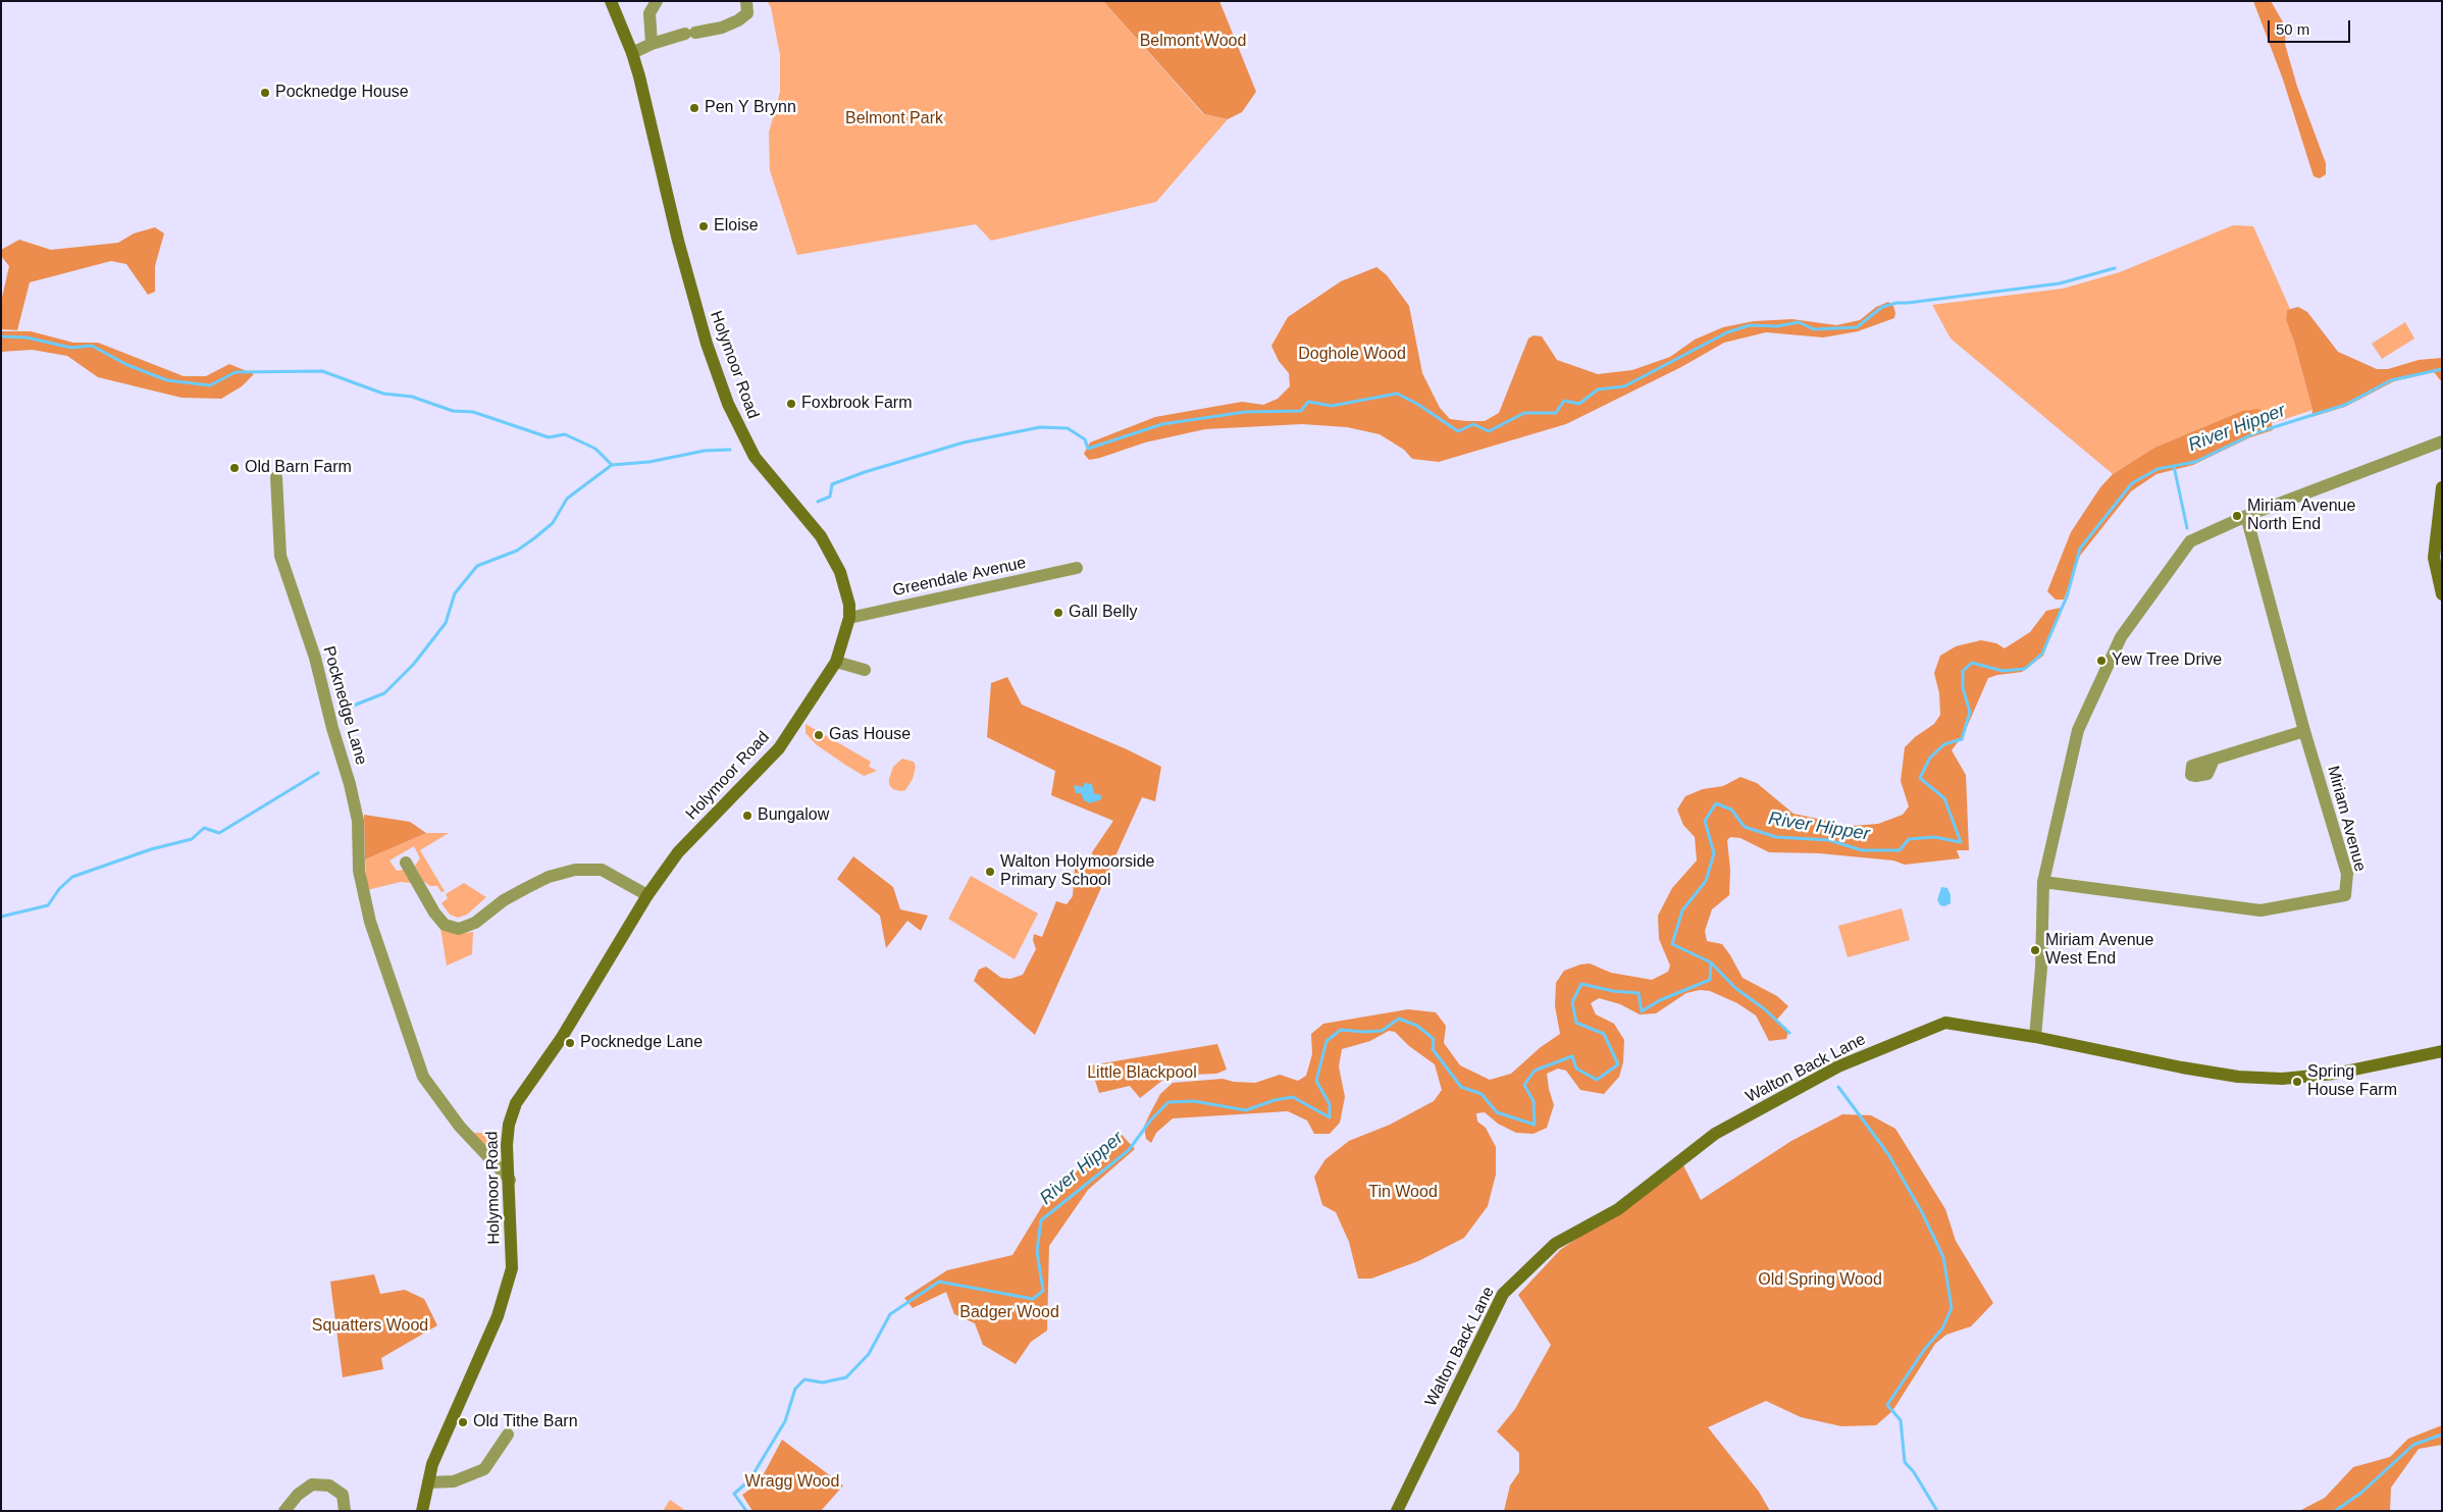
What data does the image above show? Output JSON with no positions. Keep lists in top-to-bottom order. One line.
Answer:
{"streets":{"street":["Holymoor Road","Greendale Avenue","Pocknedge Lane","Miriam Avenue","Walton Back Lane"]},"crossings":[["Holymoor Road","Greendale Avenue"],["Holymoor Road","Pocknedge Lane"]],"water":["River Hipper"],"parks":["Belmont Wood","Belmont Park","Doghole Wood","Little Blackpool","Tin Wood","Old Spring Wood","Badger Wood","Squatters Wood","Wragg Wood"],"places":["Pocknedge House","Pen Y Brynn","Eloise","Foxbrook Farm","Old Barn Farm","Miriam Avenue North End","Gall Belly","Yew Tree Drive","Gas House","Bungalow","Walton Holymoorside Primary School","Miriam Avenue West End","Pocknedge Lane","Spring House Farm","Old Tithe Barn"],"scale_bar":"50 m"}
